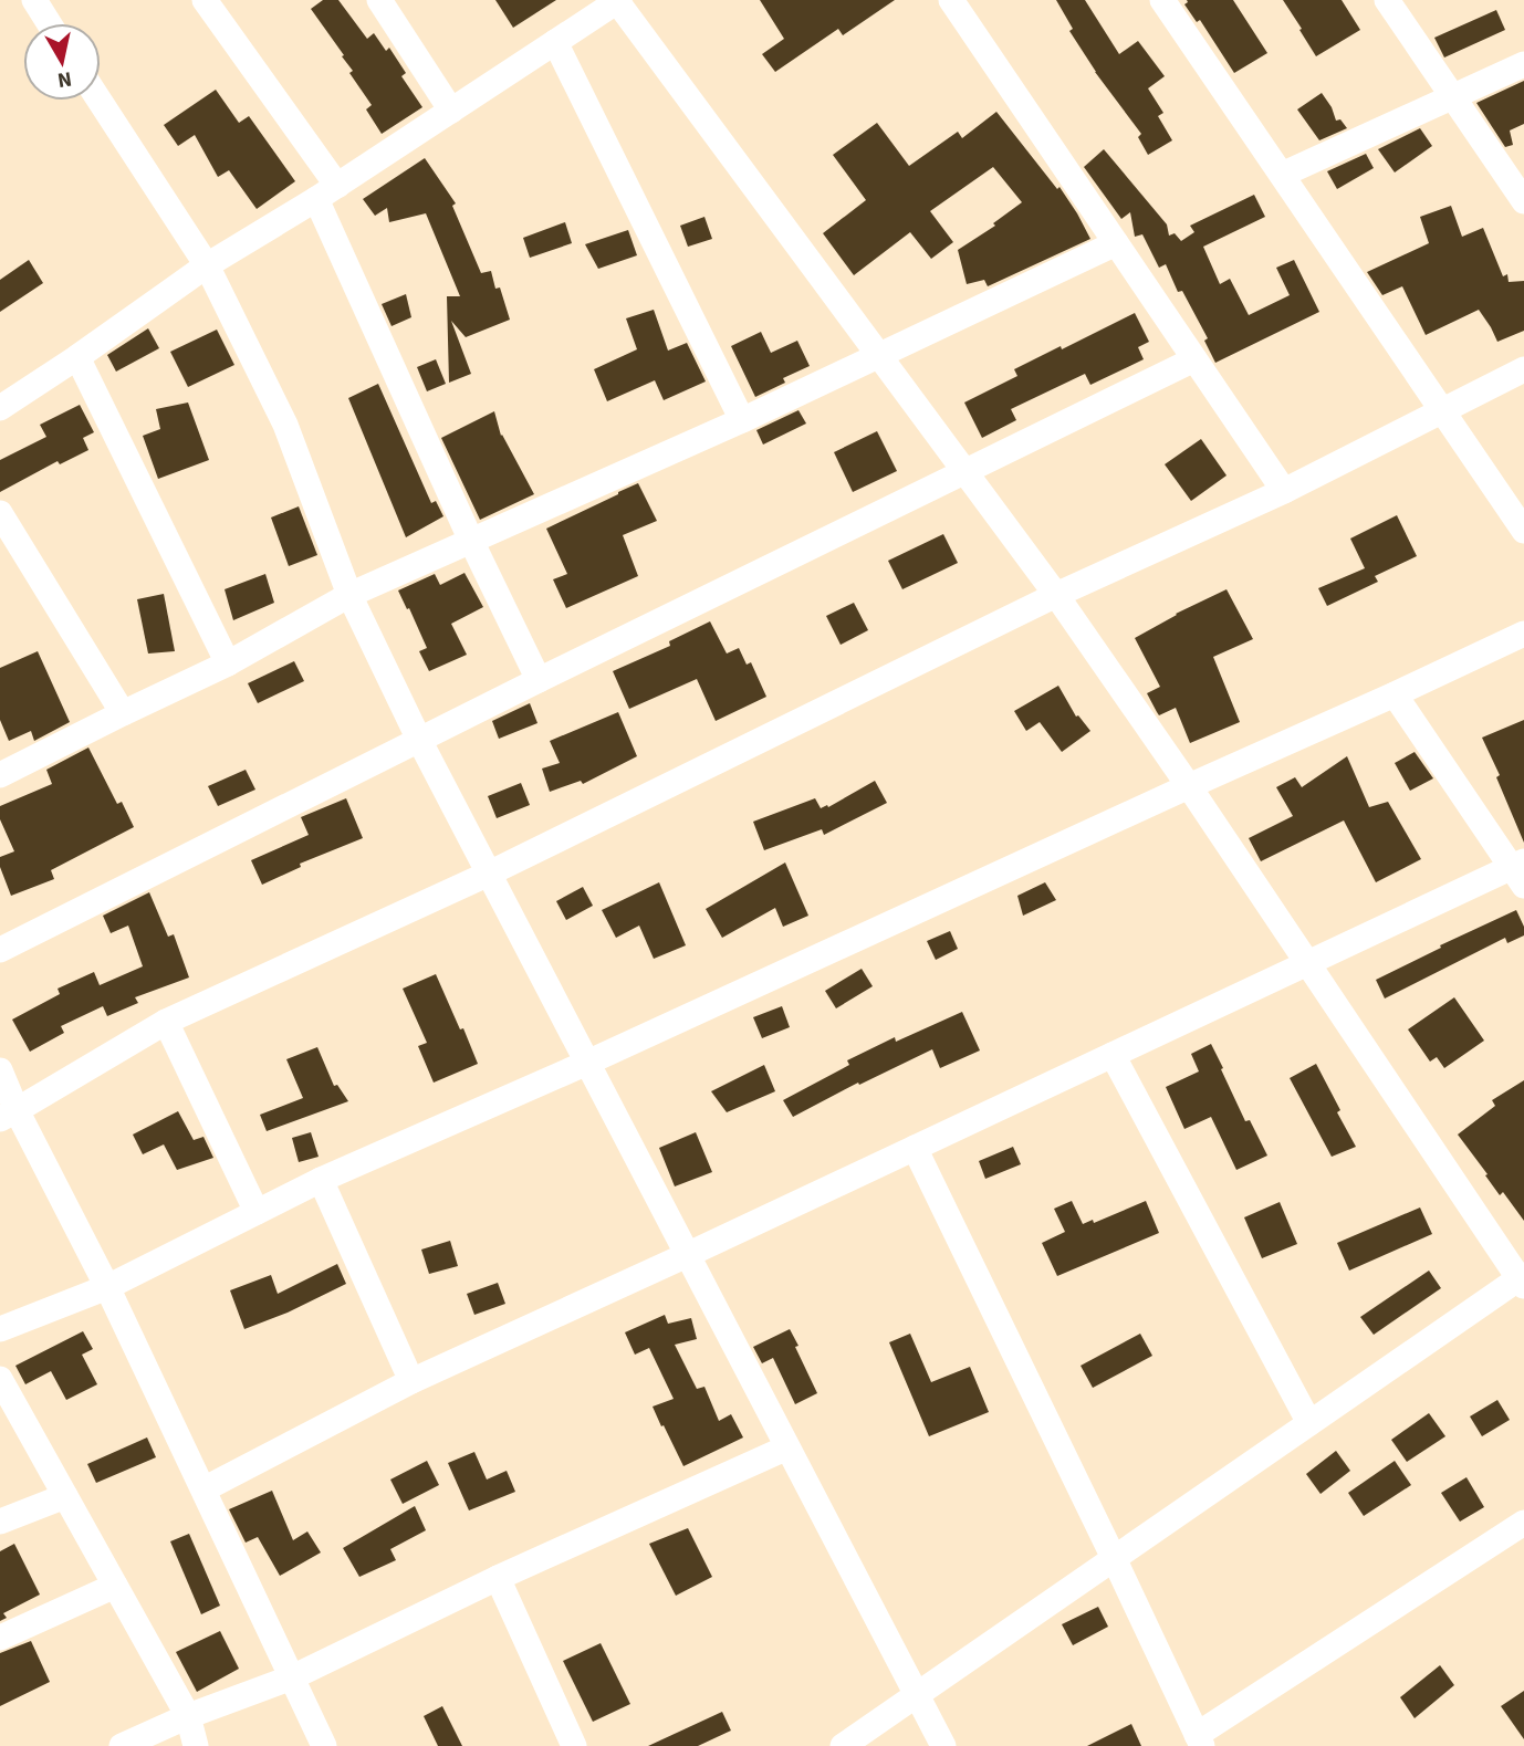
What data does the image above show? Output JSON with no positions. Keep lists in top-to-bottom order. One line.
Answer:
{"north":"bottom"}
